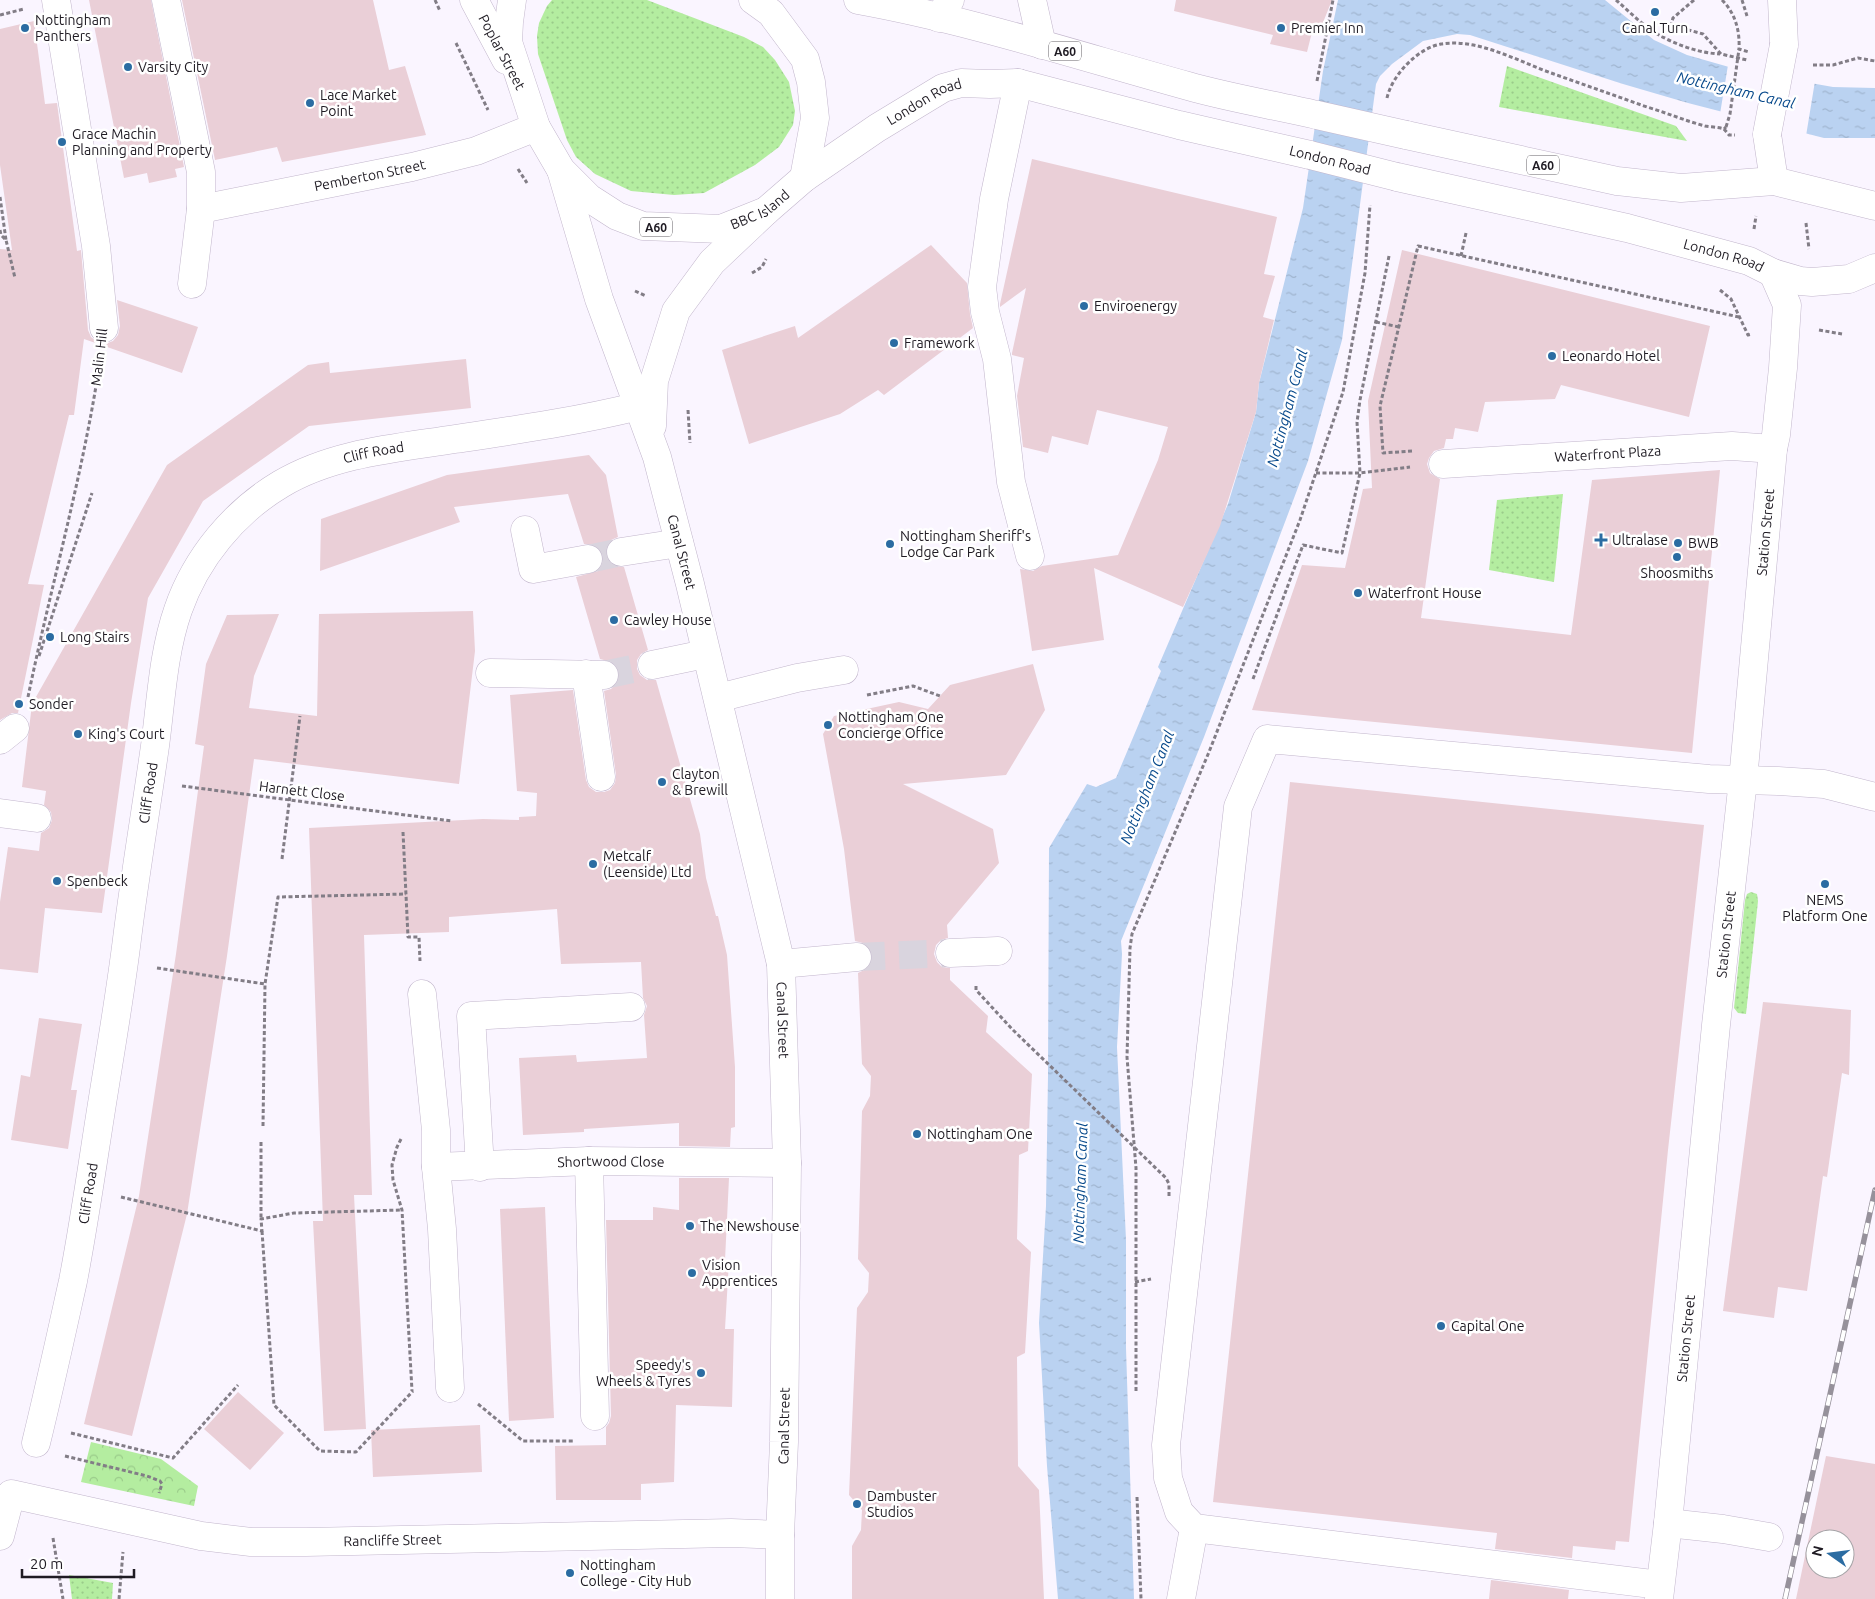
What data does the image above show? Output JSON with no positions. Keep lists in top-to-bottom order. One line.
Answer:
{"streets":{"main road":["A60","Poplar Street","London Road","Pemberton Street","BBC Island","Malin Hill","Waterfront Plaza","Cliff Road","Station Street","Canal Street","Shortwood Close","Rancliffe Street"],"path":["Harnett Close"]},"crossings":[["Poplar Street","Pemberton Street"],["Poplar Street","BBC Island"],["London Road","BBC Island"],["London Road","Station Street"],["Pemberton Street","BBC Island"],["BBC Island","Canal Street"],["Waterfront Plaza","Station Street"],["Cliff Road","Canal Street"],["Cliff Road","Harnett Close"],["Canal Street","Shortwood Close"],["Canal Street","Rancliffe Street"]],"water":["Nottingham Canal"],"places":{"other":["Canal Turn","Nottingham Panthers","Premier Inn","Varsity City","Lace Market Point","Grace Machin Planning and Property","Enviroenergy","Framework","Leonardo Hotel","BWB","Nottingham Sheriff's Lodge Car Park","Shoosmiths","Waterfront House","Cawley House","Long Stairs","Sonder","Nottingham One Concierge Office","King's Court","Clayton & Brewill","Metcalf (Leenside) Ltd","Spenbeck","NEMS Platform One","Nottingham One","The Newshouse","Vision Apprentices","Capital One","Speedy's Wheels & Tyres","Dambuster Studios","Nottingham College - City Hub"],"health":["Ultralase"]},"scale_bar":"20 m","north":"left"}
